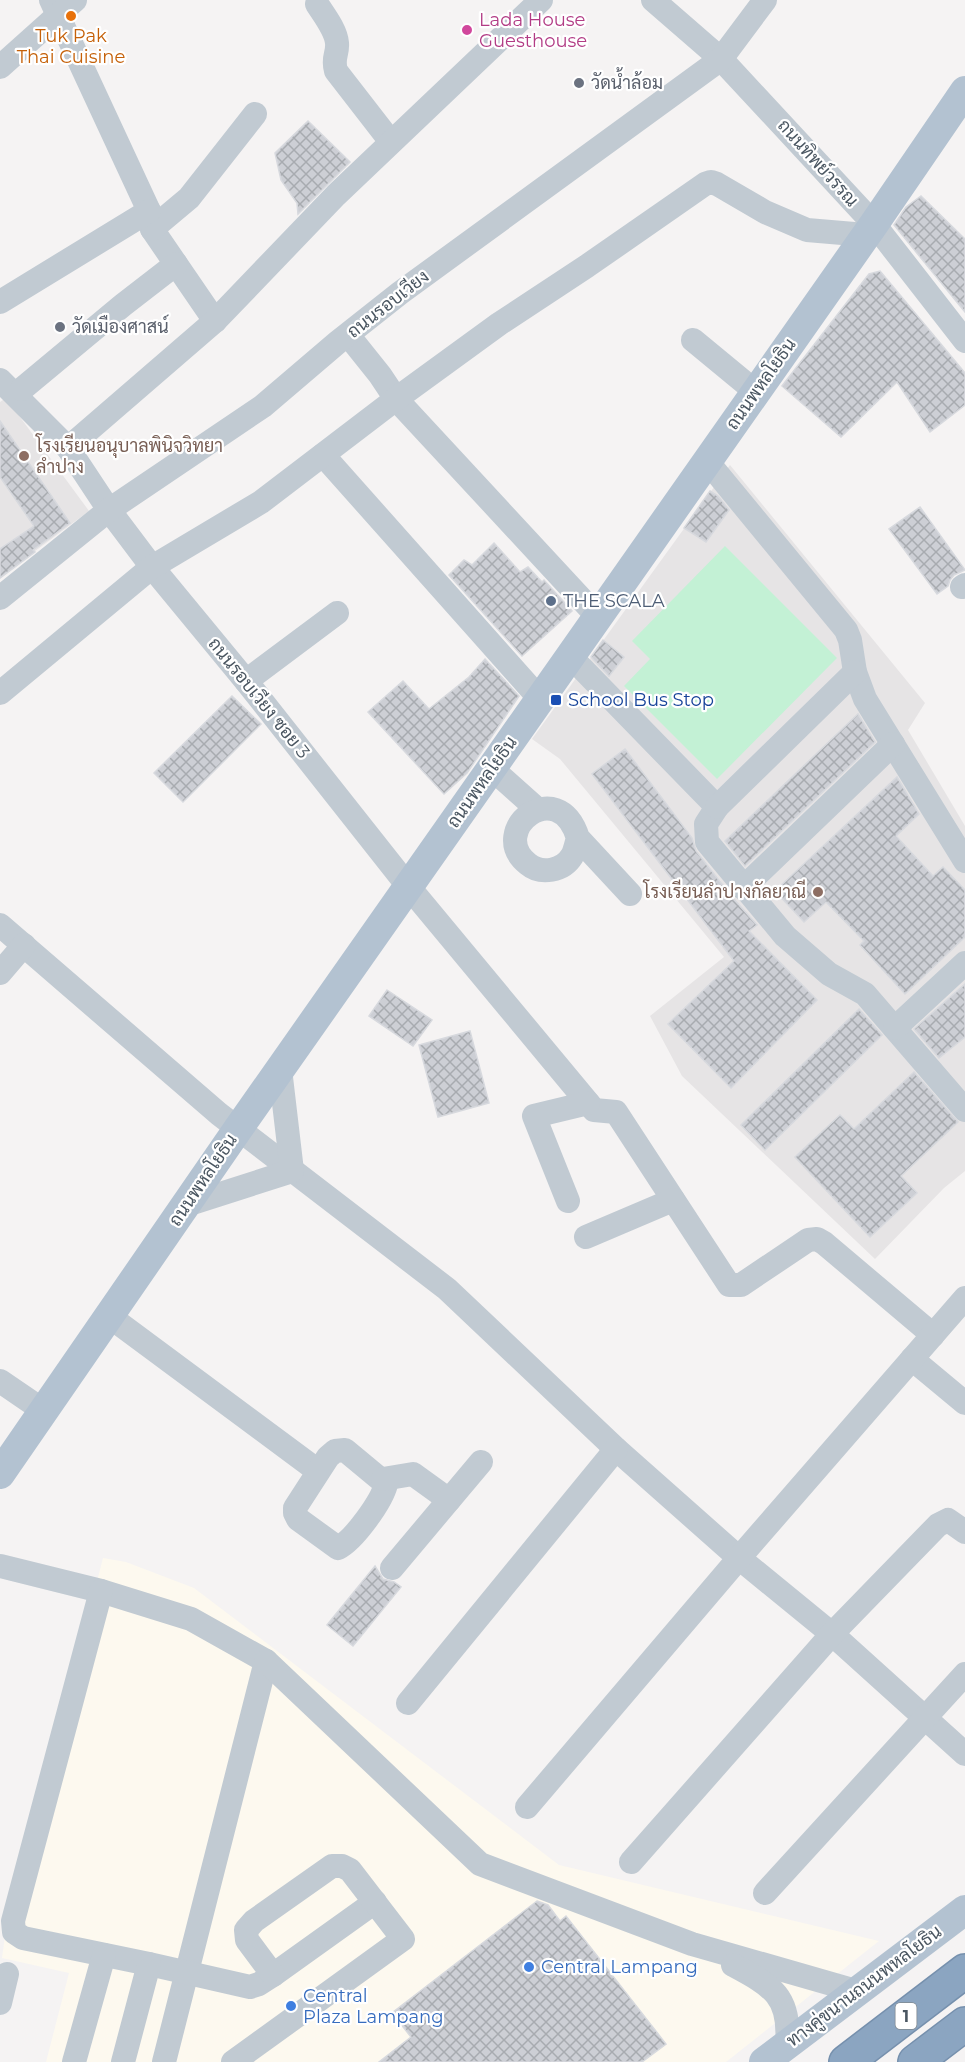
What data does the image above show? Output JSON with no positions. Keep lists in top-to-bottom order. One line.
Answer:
{"streets":{"highway":["1"],"main road":["ถนนพหลโยธิน","ทางคู่ขนานถนนพหลโยธิน"],"street":["ถนนทิพย์วรรณ","ถนนรอบเวียง","ถนนรอบเวียง ซอย 3"]},"crossings":[["ถนนทิพย์วรรณ","ถนนรอบเวียง"],["ถนนทิพย์วรรณ","ถนนพหลโยธิน"],["ถนนรอบเวียง","ถนนรอบเวียง ซอย 3"],["ถนนพหลโยธิน","ถนนรอบเวียง ซอย 3"]],"places":{"other":["Tuk Pak Thai Cuisine","Lada House Guesthouse","วัดน้ำล้อม","วัดเมืองศาสน์","โรงเรียนอนุบาลพินิจวิทยา ลำปาง","THE SCALA","โรงเรียนลำปางกัลยาณี","Central Lampang","Central Plaza Lampang"],"transit":["School Bus Stop"]}}
